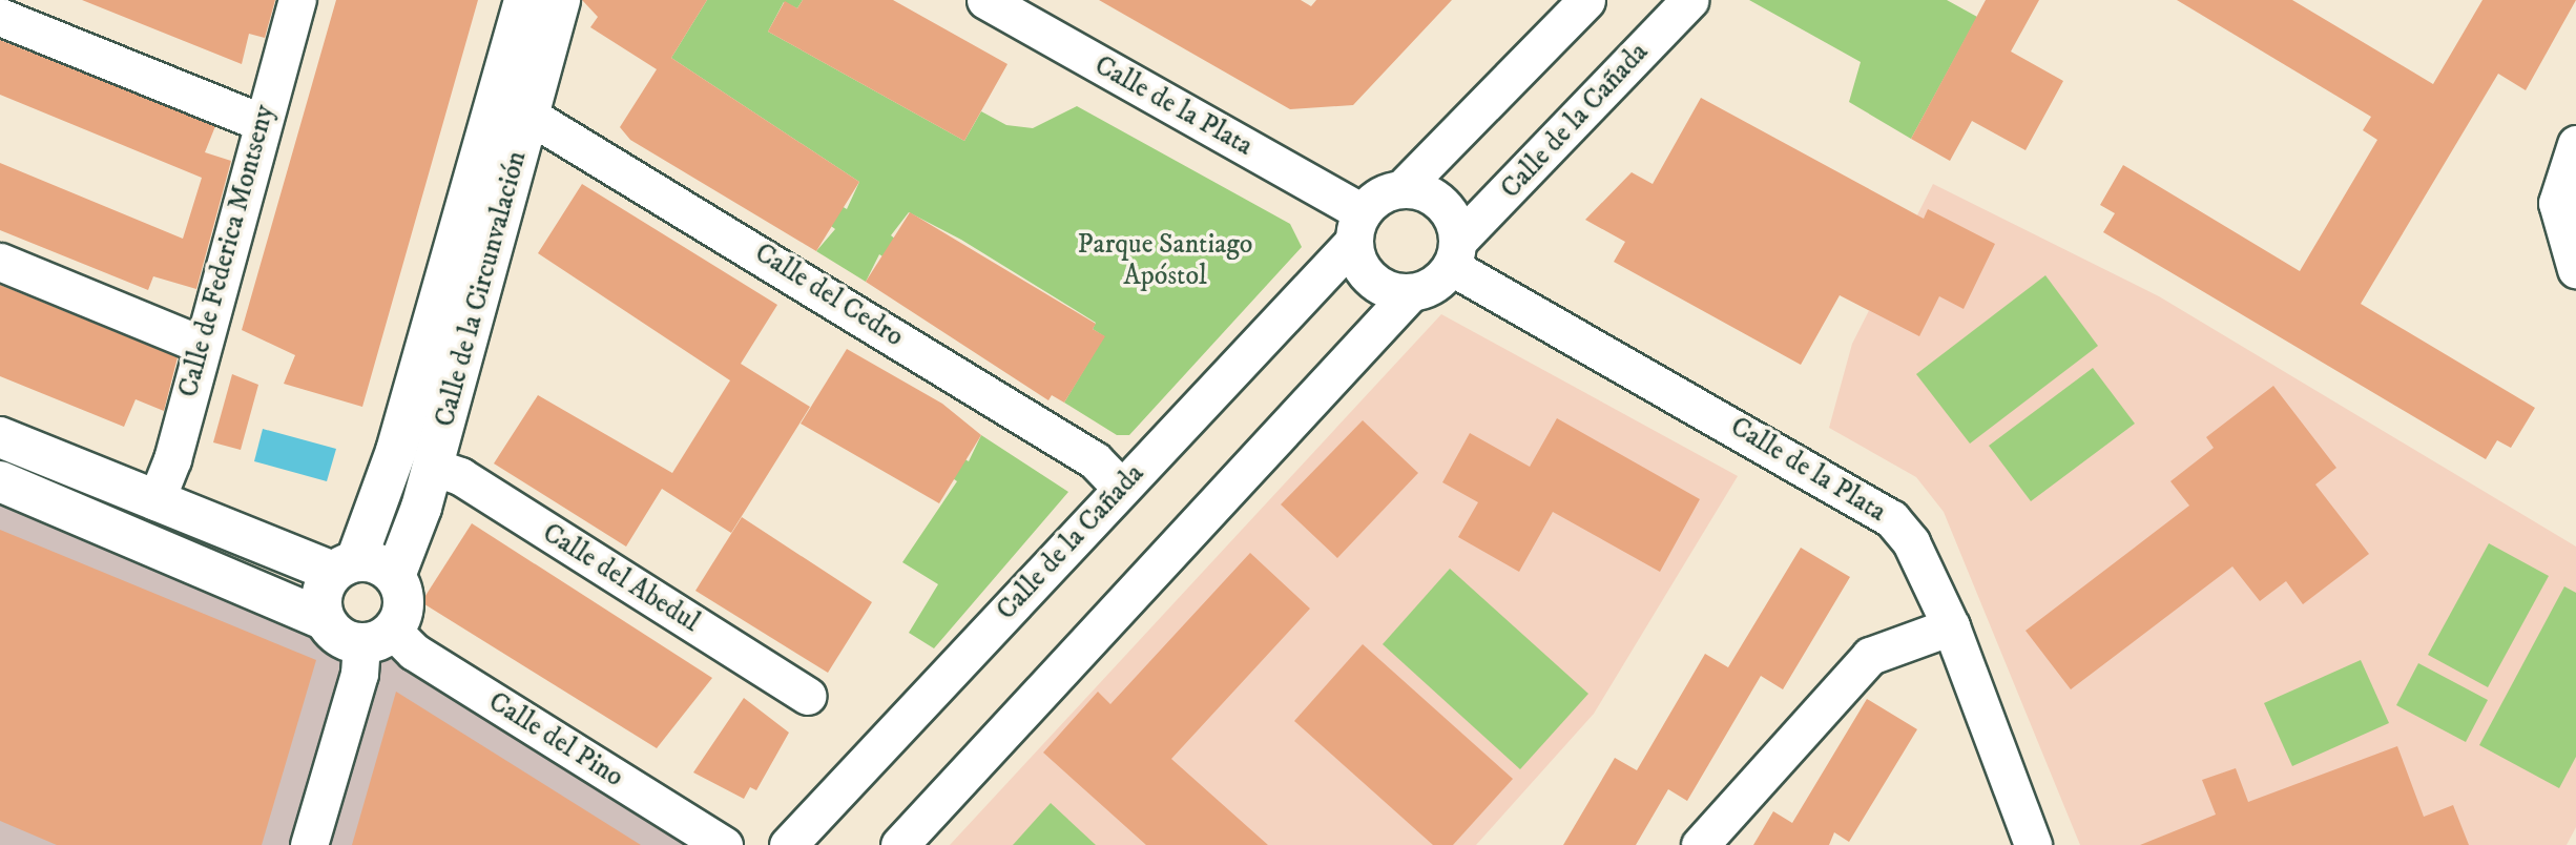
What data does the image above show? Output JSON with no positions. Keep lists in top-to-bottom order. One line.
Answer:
{"streets":{"street":["Calle de la Plata","Calle de la Cañada","Calle de Federica Montseny","Calle de la Circunvalación","Calle del Cedro","Calle del Abedul","Calle del Pino"]},"crossings":[["Calle de la Plata","Calle de la Cañada"],["Calle de la Cañada","Calle del Cedro"],["Calle de la Circunvalación","Calle del Cedro"],["Calle de la Circunvalación","Calle del Abedul"],["Calle de la Circunvalación","Calle del Pino"]],"parks":["Parque Santiago Apóstol"]}
